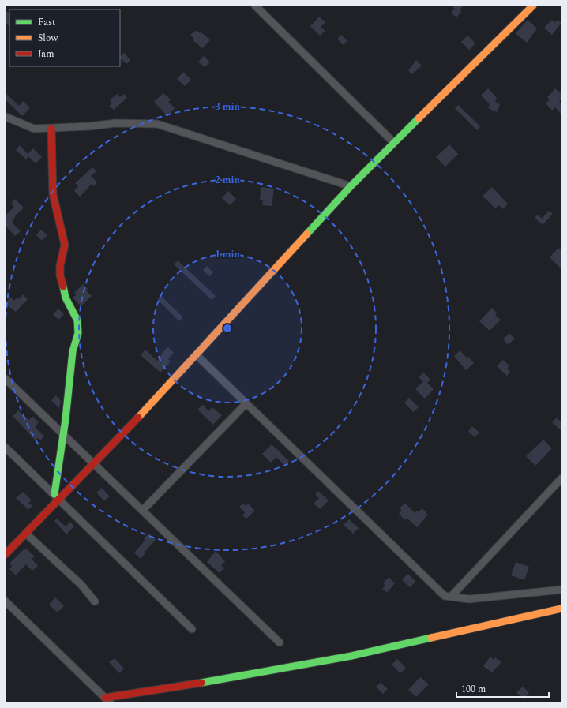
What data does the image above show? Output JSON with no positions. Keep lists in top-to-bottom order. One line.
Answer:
{"legend":["Fast","Slow","Jam"],"scale_bar":"100 m","rings":["3 min","2 min","1 min"]}
